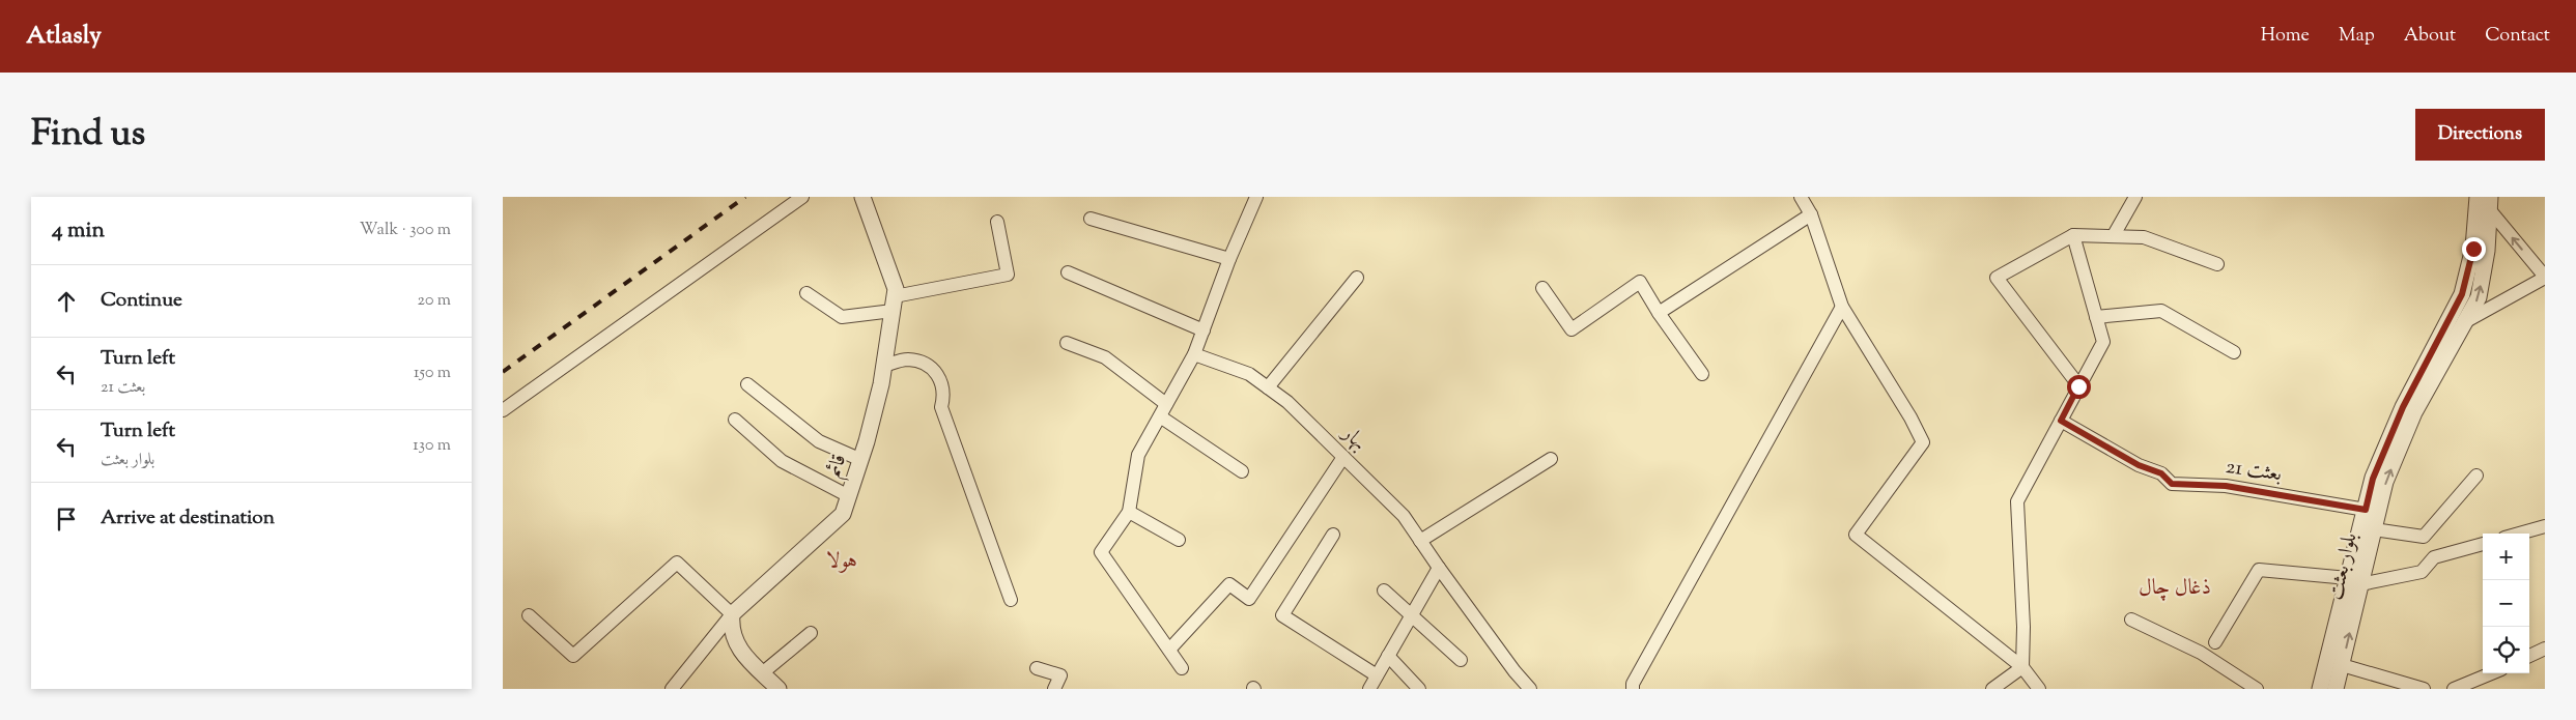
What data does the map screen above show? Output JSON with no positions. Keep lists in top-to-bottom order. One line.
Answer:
{"streets":{"street":["بهار","قائم","بعثت 21","بلوار بعثت"]},"crossings":[["بعثت 21","بلوار بعثت"]],"districts":["هولا","ذغال چال"],"page":{"header":"Atlasly","nav":["Home","Map","About","Contact"],"title":"Find us","buttons":"Directions","heading":["4 min","Walk · 300 m"],"list":[["Continue","20 m"],["Turn left","بعثت 21","150 m"],["Turn left","بلوار بعثت","130 m"],"Arrive at destination"],"map_buttons":["+","−"]}}
